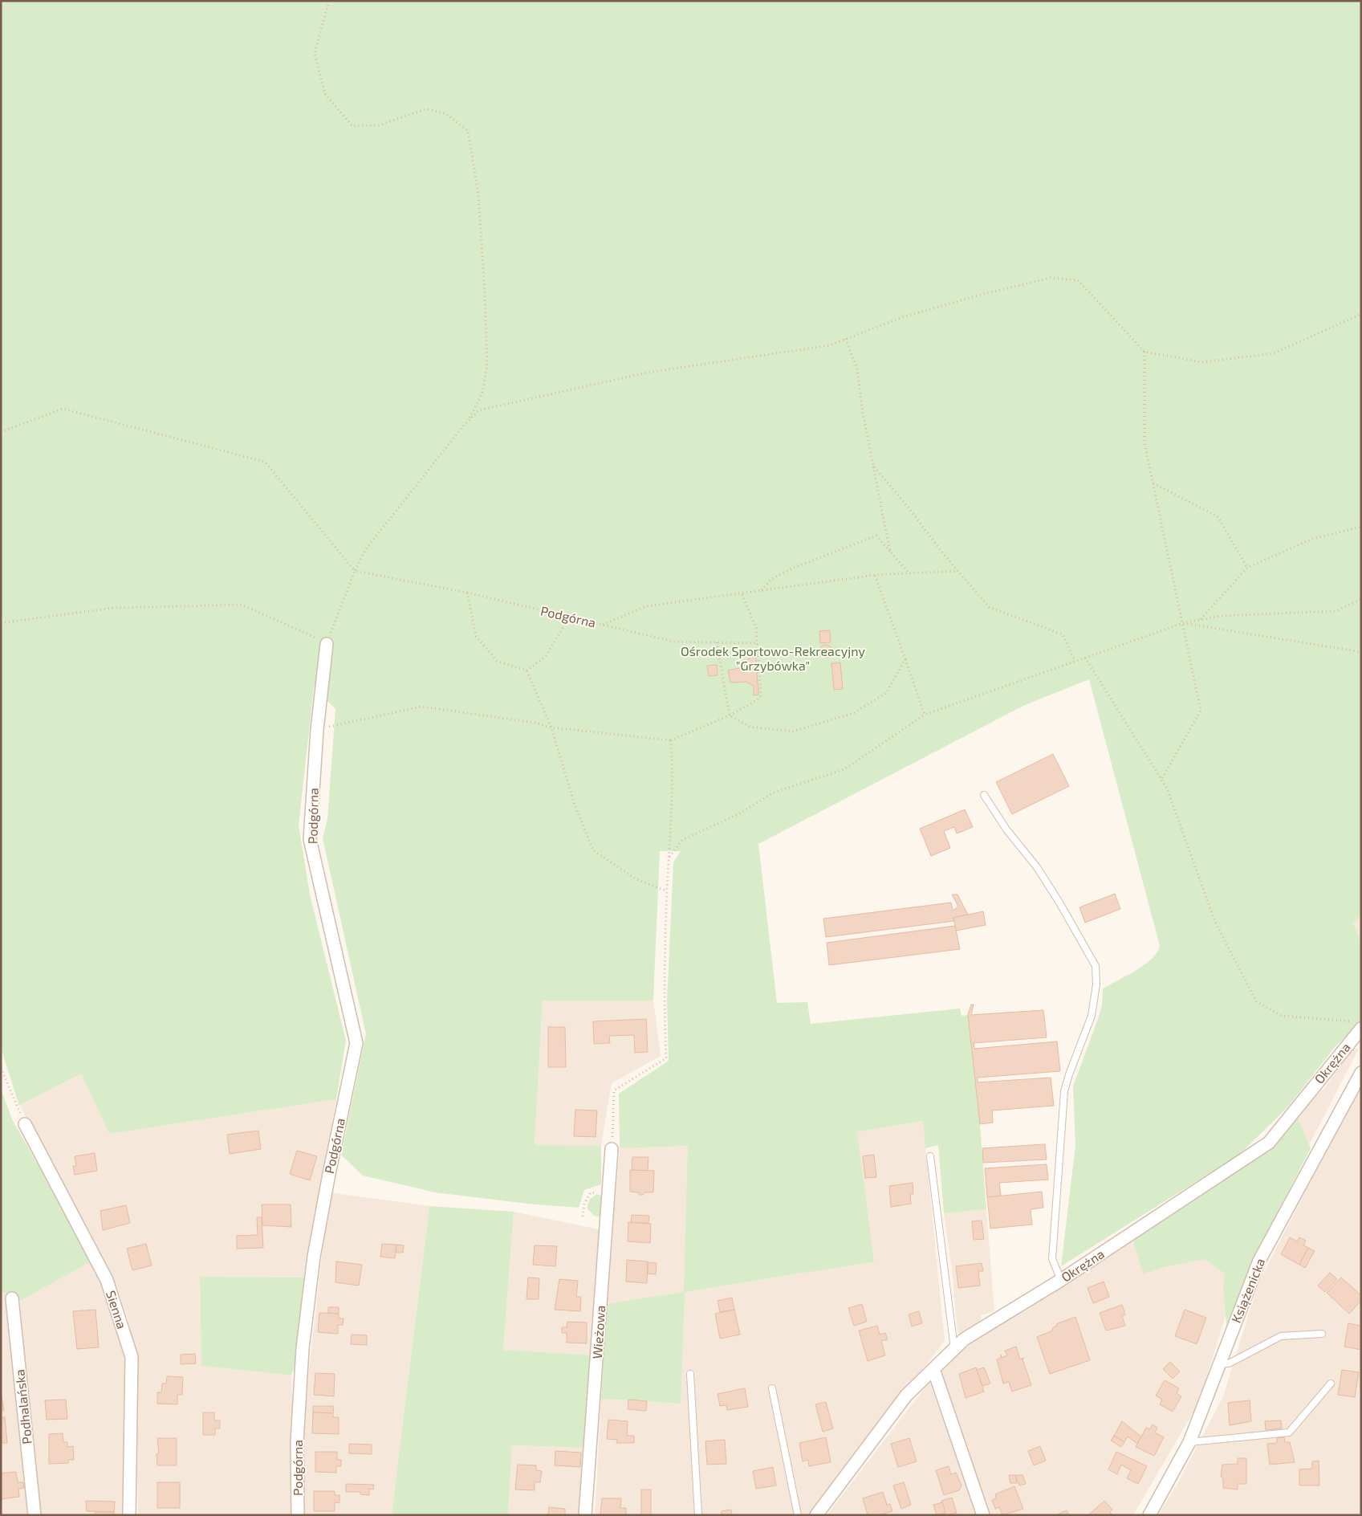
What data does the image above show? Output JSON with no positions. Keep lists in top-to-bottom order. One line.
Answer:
{"streets":{"street":["Podgórna","Okrężna","Książenicka","Sienna","Wieżowa","Podhalańska"]},"parks":["Ośrodek Sportowo-Rekreacyjny \"Grzybówka\""]}
